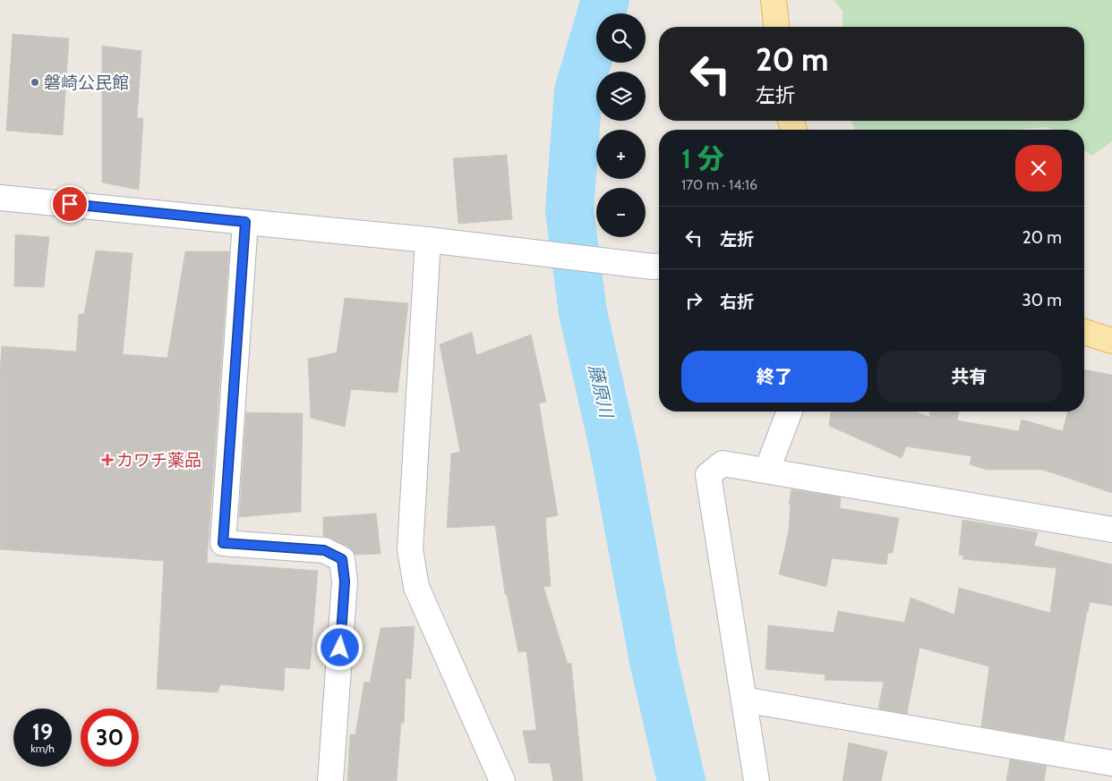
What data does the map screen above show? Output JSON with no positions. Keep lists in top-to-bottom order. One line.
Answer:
{"water":["藤原川"],"places":{"other":["磐崎公民館"],"health":["カワチ薬品"]},"page":{"map_buttons":["+","−"],"turn":["20 m","左折"],"heading":["1 分","170 m · 14:16"],"list":[{"name":"左折","value":"20 m"},{"name":"右折","value":"30 m"}],"buttons":["終了","共有"],"speed":"19 km/h","limit":"30"}}
